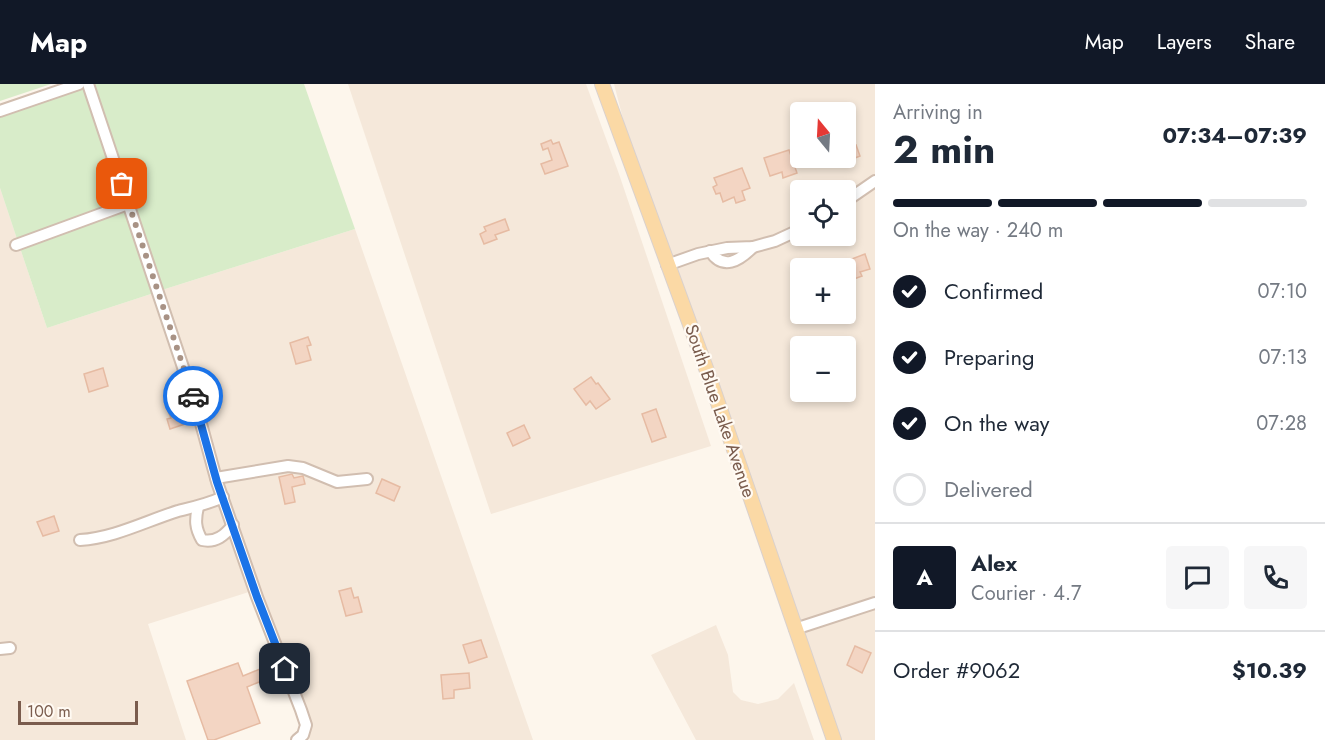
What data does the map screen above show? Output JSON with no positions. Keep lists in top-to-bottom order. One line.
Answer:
{"streets":{"main road":["South Blue Lake Avenue"]},"scale_bar":"100 m","north":"top","page":{"header":"Map","nav":["Map","Layers","Share"],"heading":["2 min","Arriving in","07:34–07:39"],"panel":["Alex","Courier · 4.7","Order #9062","$10.39"],"map_buttons":["+","−"],"bar":"On the way · 240 m","list":[["Confirmed","07:10"],["Preparing","07:13"],["On the way","07:28"],"Delivered"],"round":"A","scale":"100 m"}}
